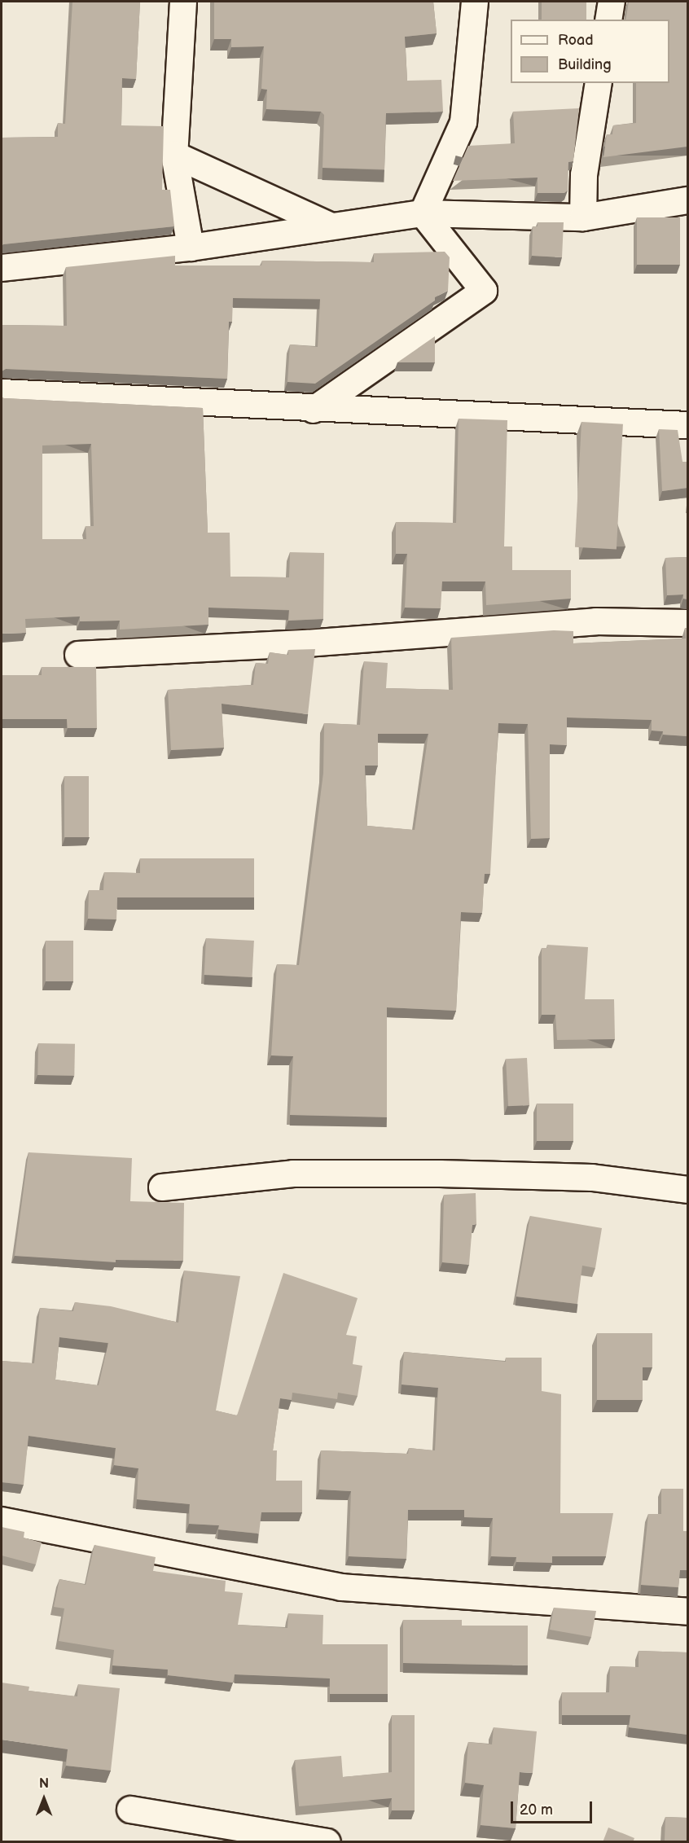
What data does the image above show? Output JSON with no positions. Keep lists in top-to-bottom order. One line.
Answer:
{"legend":["Road","Building"],"scale_bar":"20 m","north":"top"}
